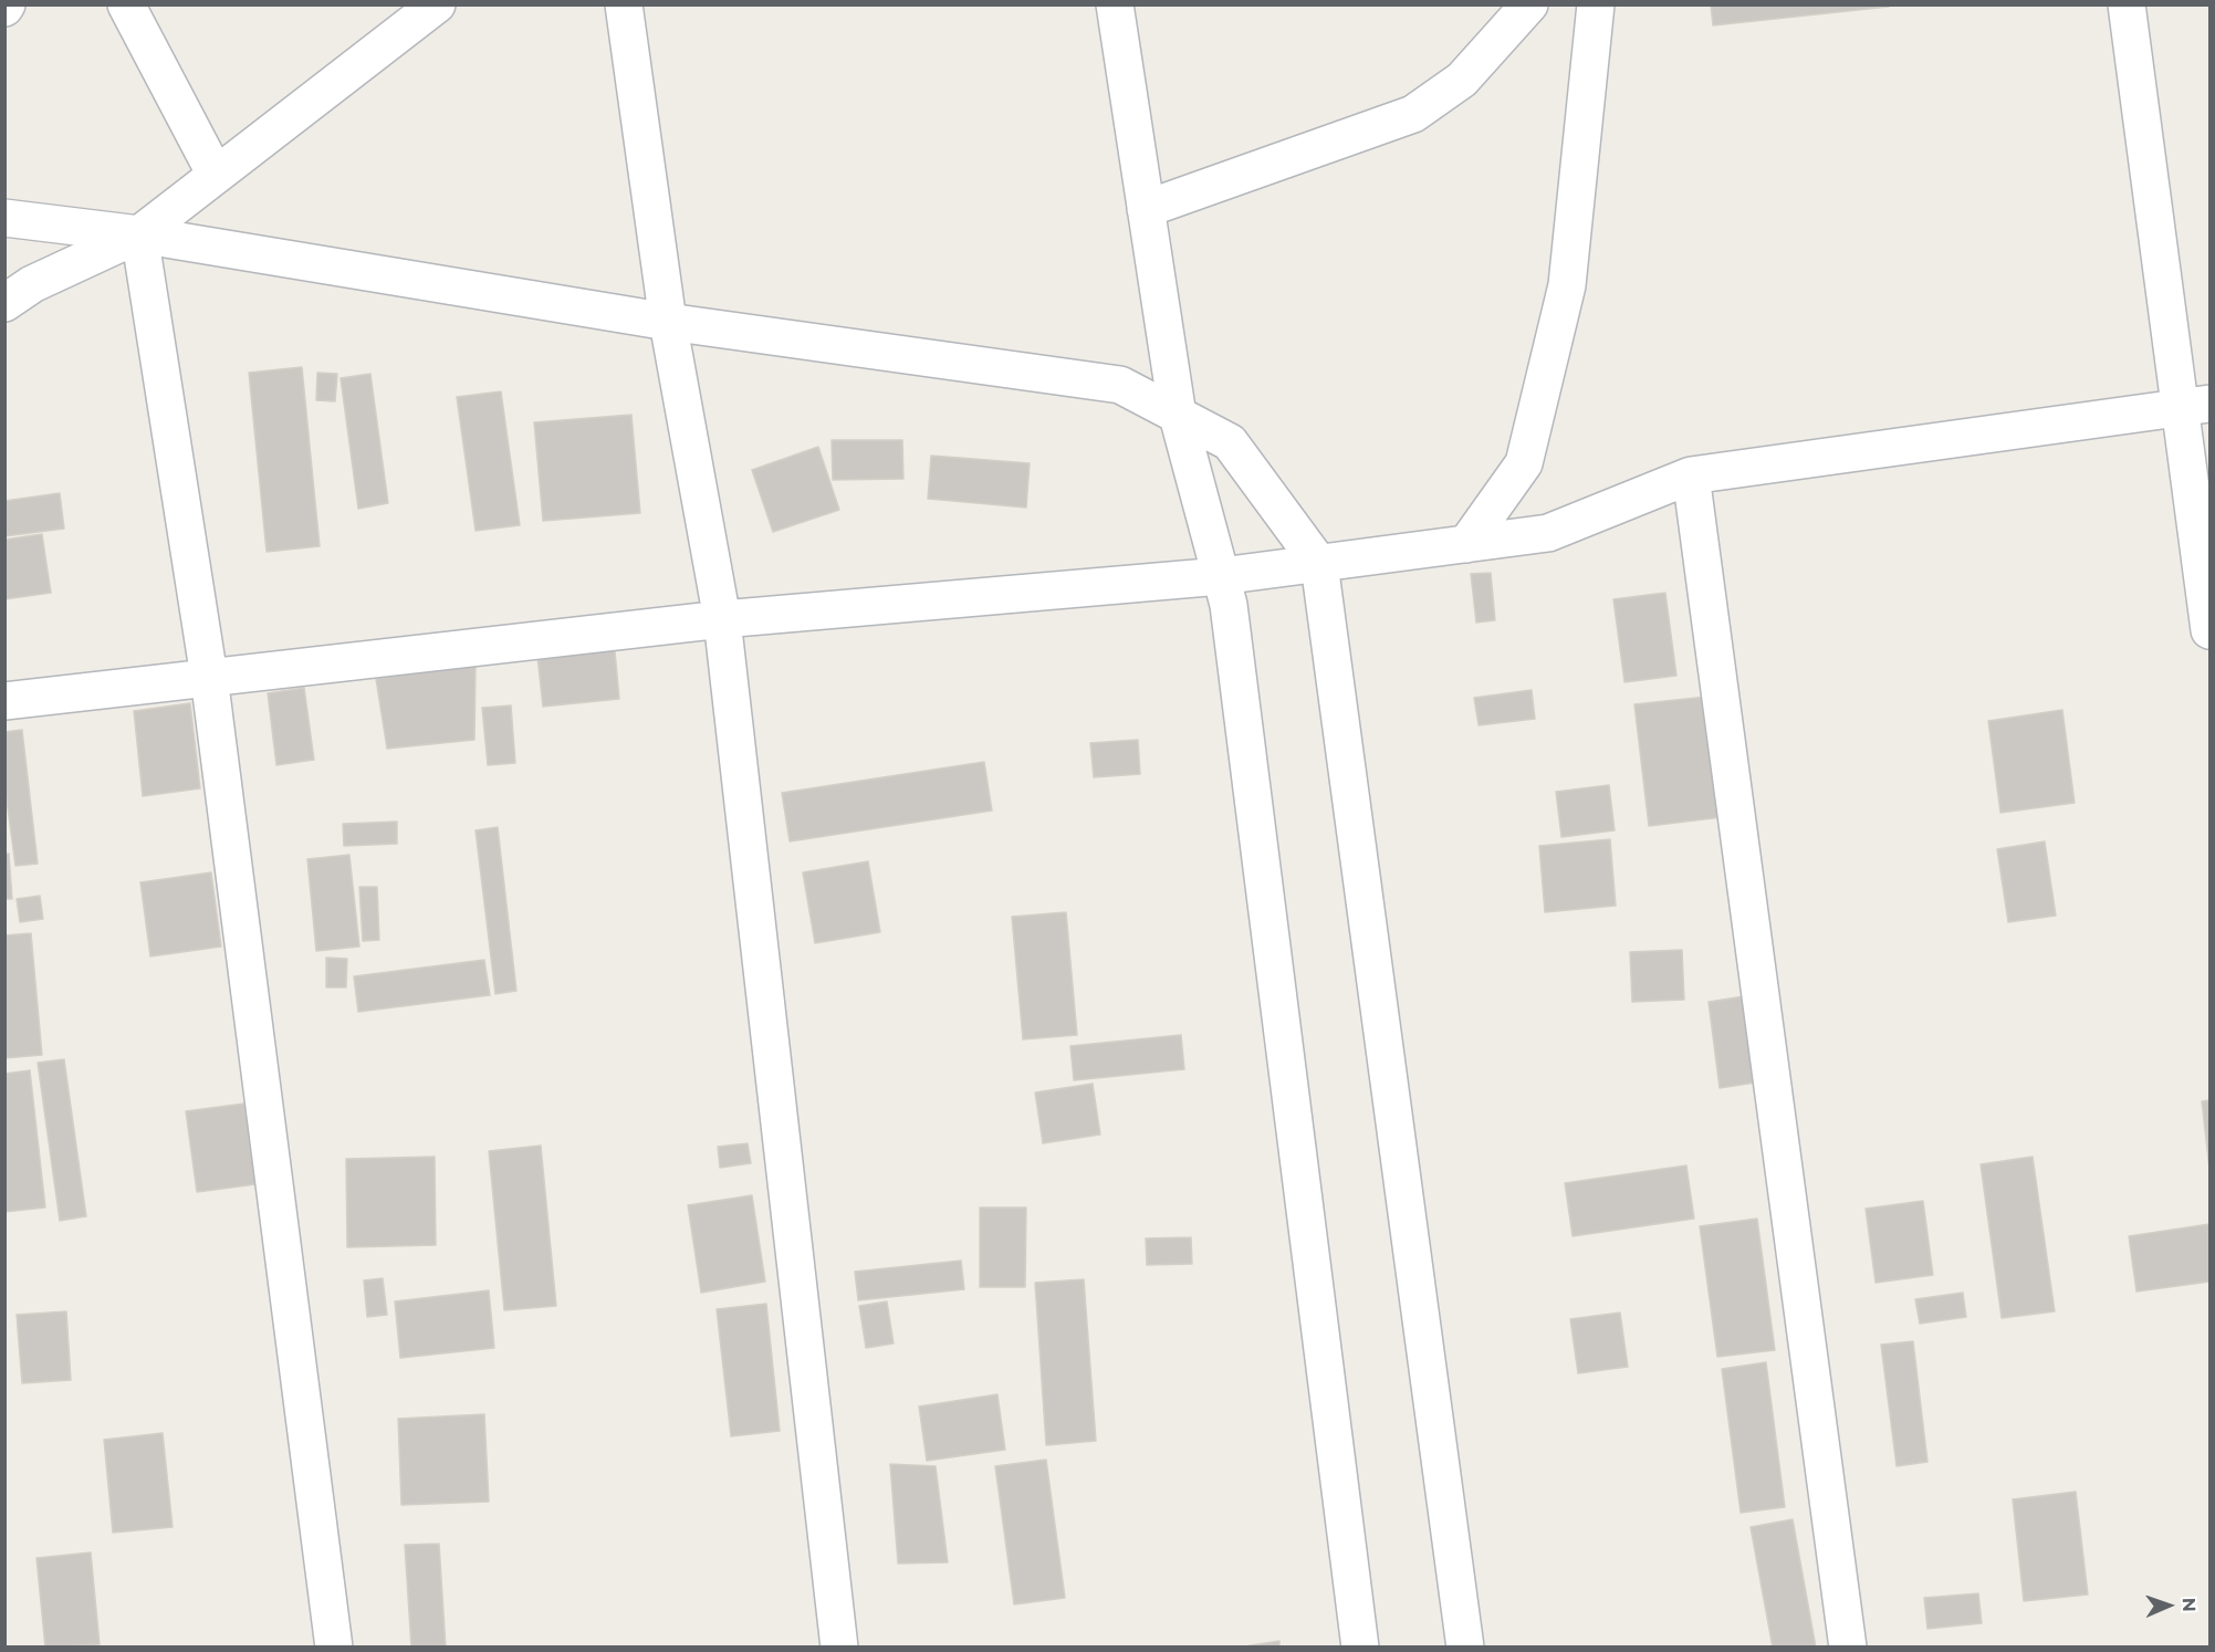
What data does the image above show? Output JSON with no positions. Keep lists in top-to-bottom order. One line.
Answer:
{"north":"right"}
